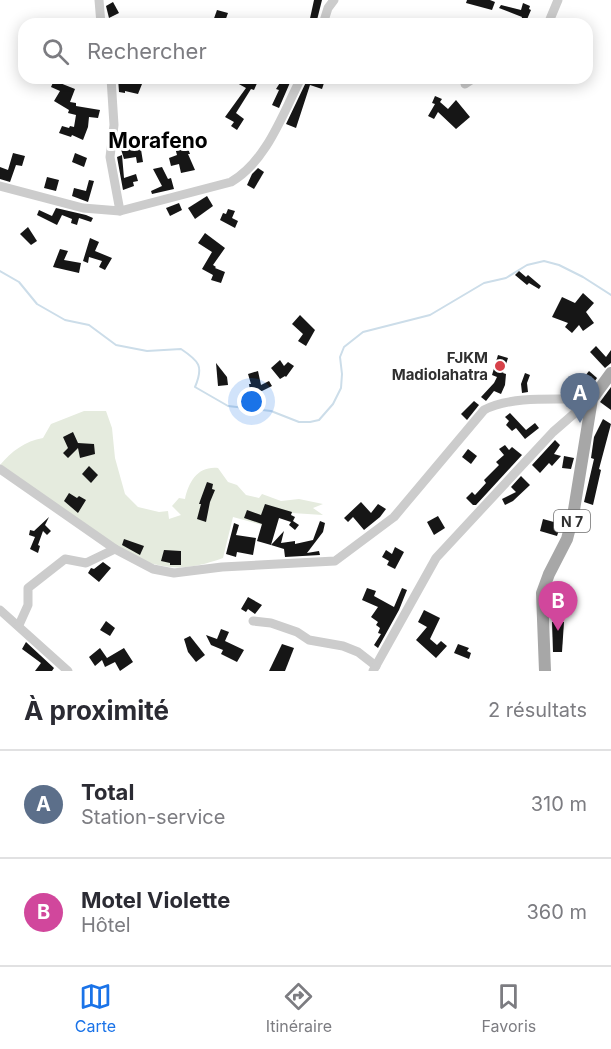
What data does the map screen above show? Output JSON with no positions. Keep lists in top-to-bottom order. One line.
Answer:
{"streets":{"main road":["N 7"]},"districts":["Morafeno"],"places":["FJKM Madiolahatra"],"page":{"search":"Rechercher","pins":["A","B"],"heading":["À proximité","2 résultats"],"list":[{"mark":"A","name":"Total","note":"Station-service","value":"310 m"},{"mark":"B","name":"Motel Violette","note":"Hôtel","value":"360 m"}],"nav":["Carte","Itinéraire","Favoris"]}}
